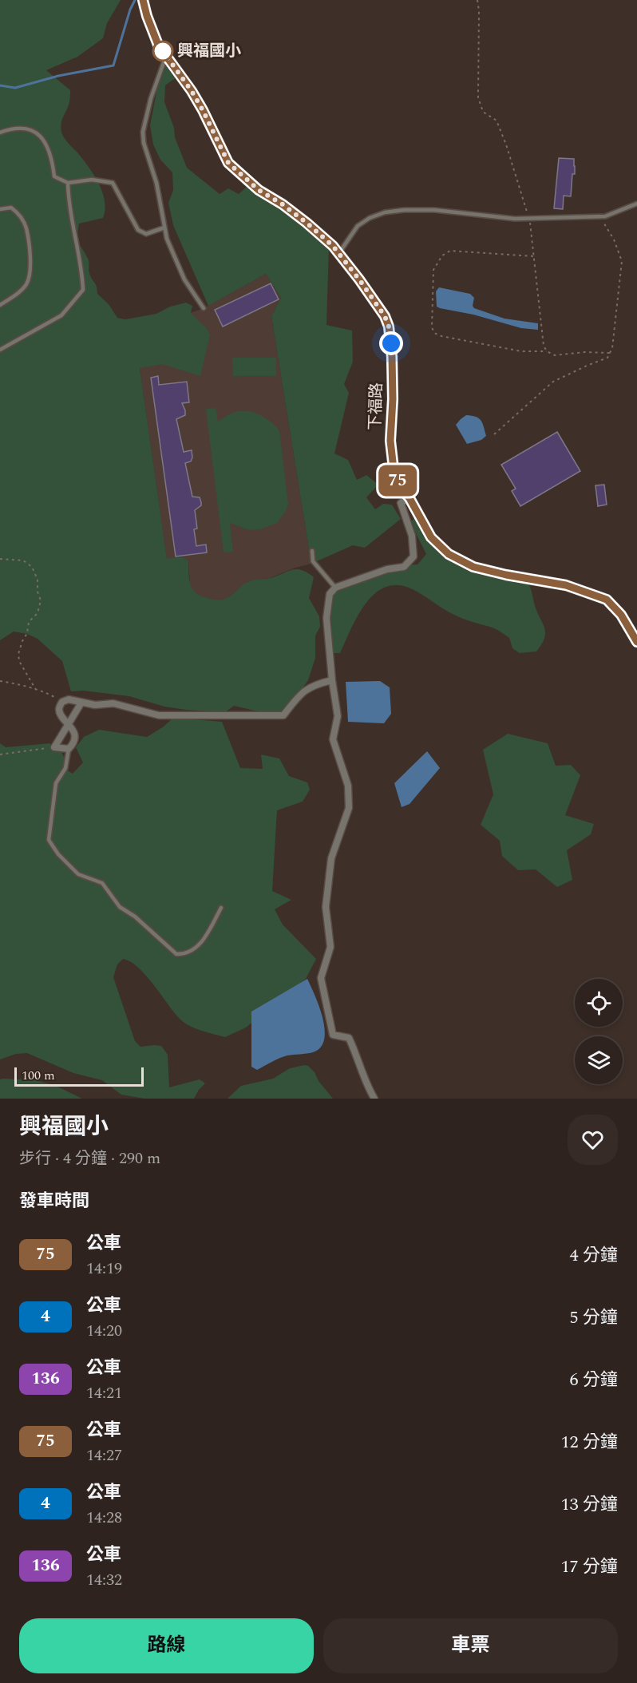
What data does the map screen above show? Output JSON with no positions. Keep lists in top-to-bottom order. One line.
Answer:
{"streets":{"main road":["下福路"]},"places":["興福國小"],"lines":["bus line 75"],"scale_bar":"100 m","page":{"on_map":"75","scale":"100 m","heading":[["興福國小","步行 · 4 分鐘 · 290 m"],"發車時間"],"list":[{"mark":"75","name":"公車","note":"14:19","value":"4 分鐘"},{"mark":"4","name":"公車","note":"14:20","value":"5 分鐘"},{"mark":"136","name":"公車","note":"14:21","value":"6 分鐘"},{"mark":"75","name":"公車","note":"14:27","value":"12 分鐘"},{"mark":"4","name":"公車","note":"14:28","value":"13 分鐘"},{"mark":"136","name":"公車","note":"14:32","value":"17 分鐘"}],"buttons":["路線","車票"]}}
